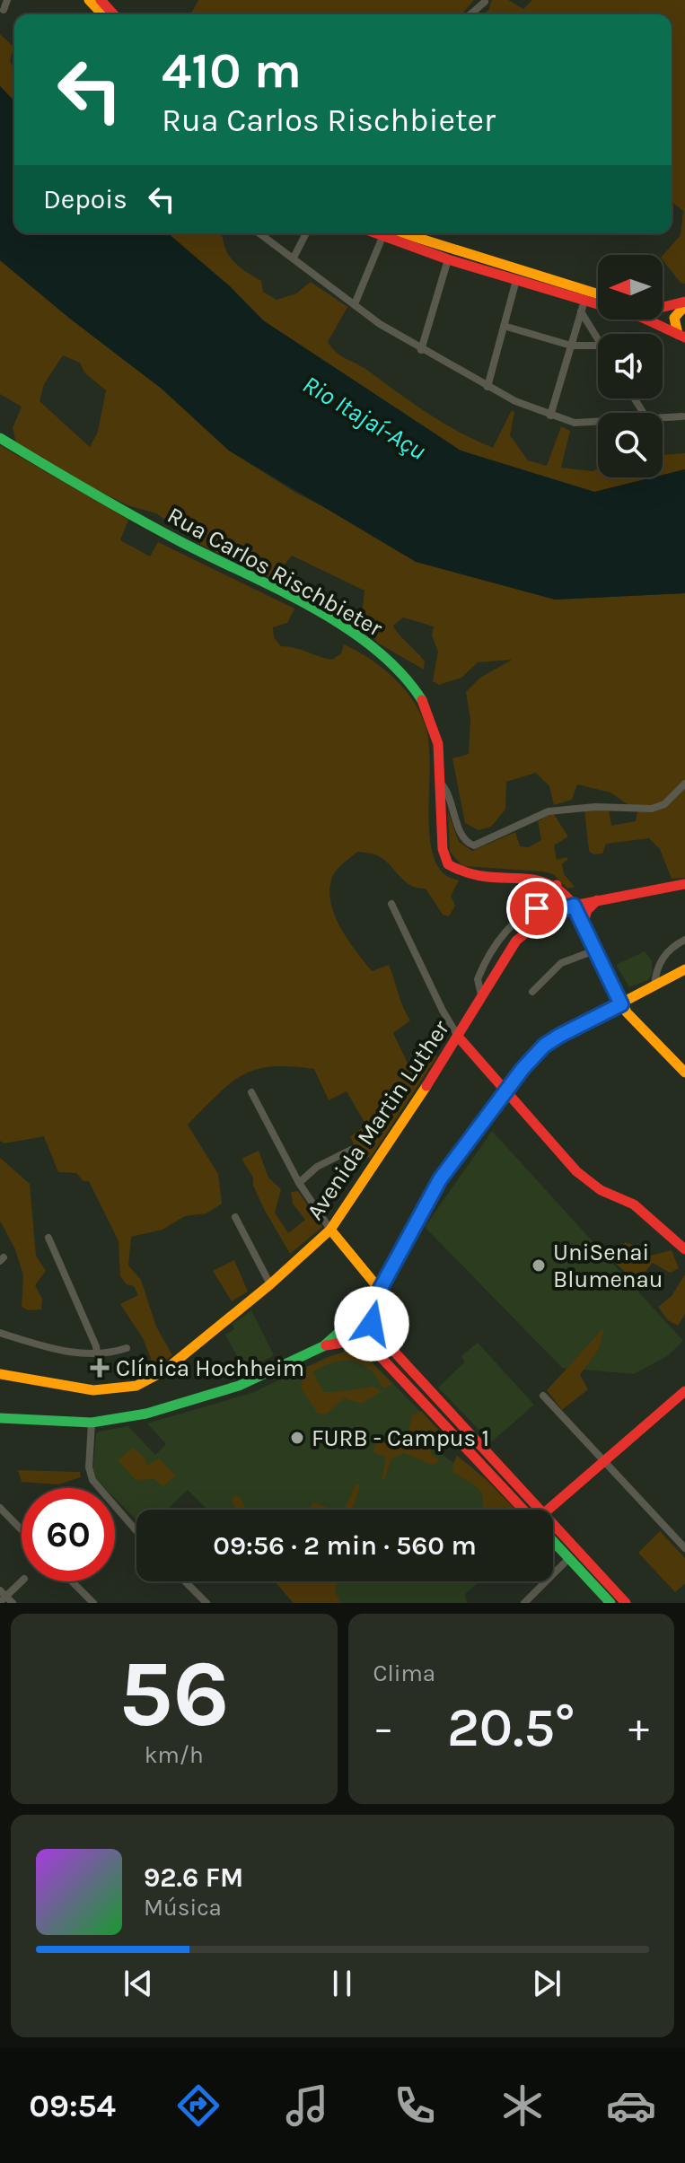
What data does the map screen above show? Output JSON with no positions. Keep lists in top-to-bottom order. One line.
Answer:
{"streets":{"main road":["Rua Carlos Rischbieter","Avenida Martin Luther"]},"water":["Rio Itajaí-Açu"],"places":{"other":["UniSenai Blumenau","FURB - Campus 1"],"health":["Clínica Hochheim"]},"north":"left","page":{"turn":["410 m","Rua Carlos Rischbieter"],"then":"Depois","limit":"60","trip":"09:56 · 2 min · 560 m","tile":[["56","km/h"],"Clima"],"heat":["−","20.5°","+"],"song":["92.6 FM","Música"],"tabs":"09:54"}}
